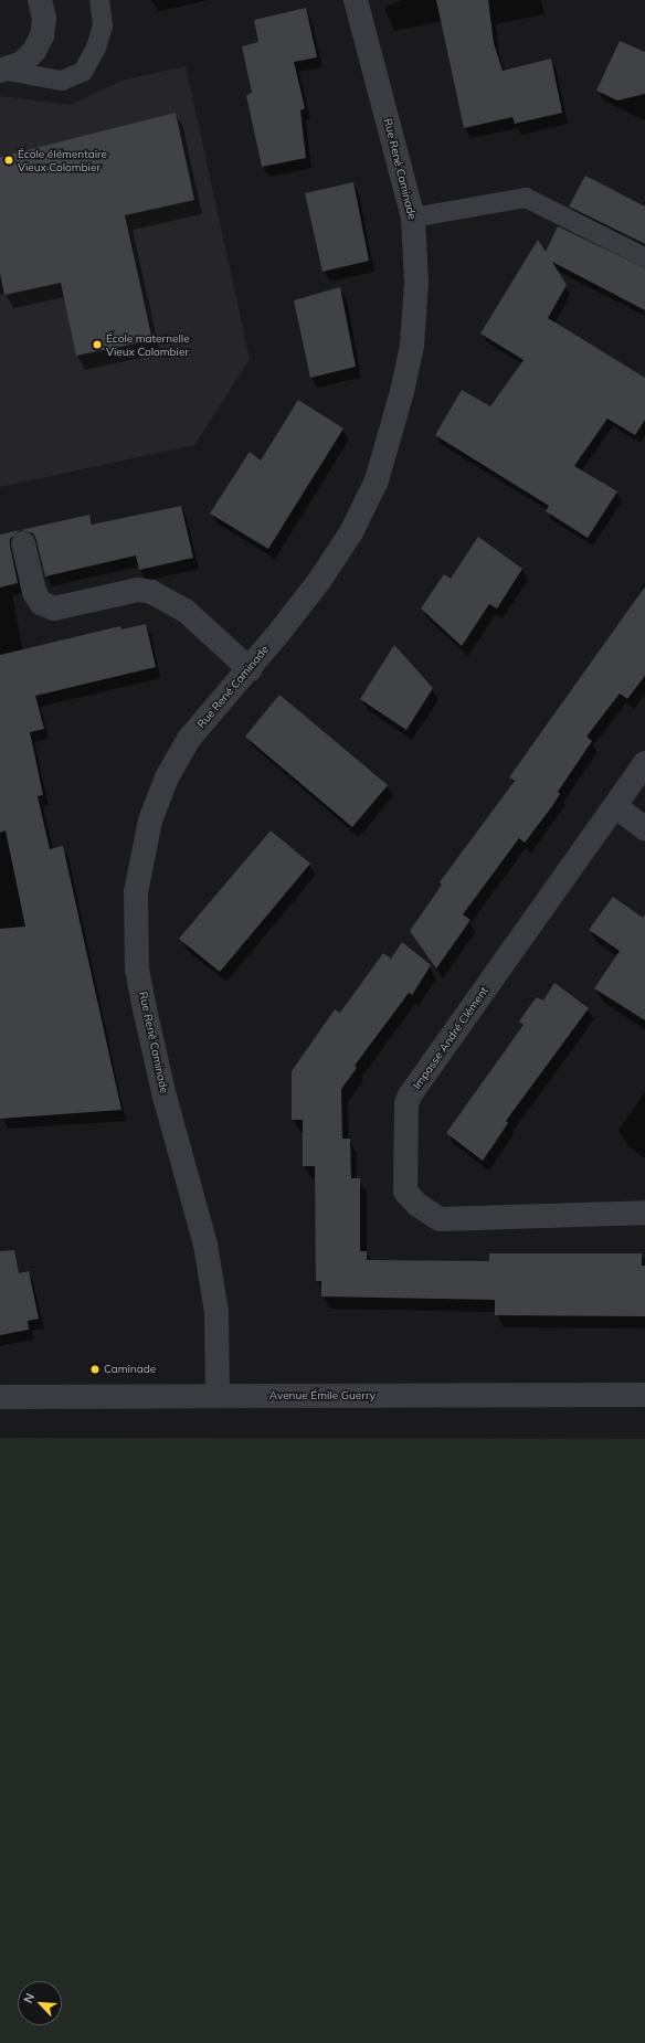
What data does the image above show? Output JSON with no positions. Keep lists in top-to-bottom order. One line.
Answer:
{"streets":{"street":["Rue René Caminade","Impasse André Clément","Avenue Émile Guerry"]},"crossings":[["Rue René Caminade","Avenue Émile Guerry"]],"places":["École élémentaire Vieux Colombier","École maternelle Vieux Colombier","Caminade"],"north":"top left"}
